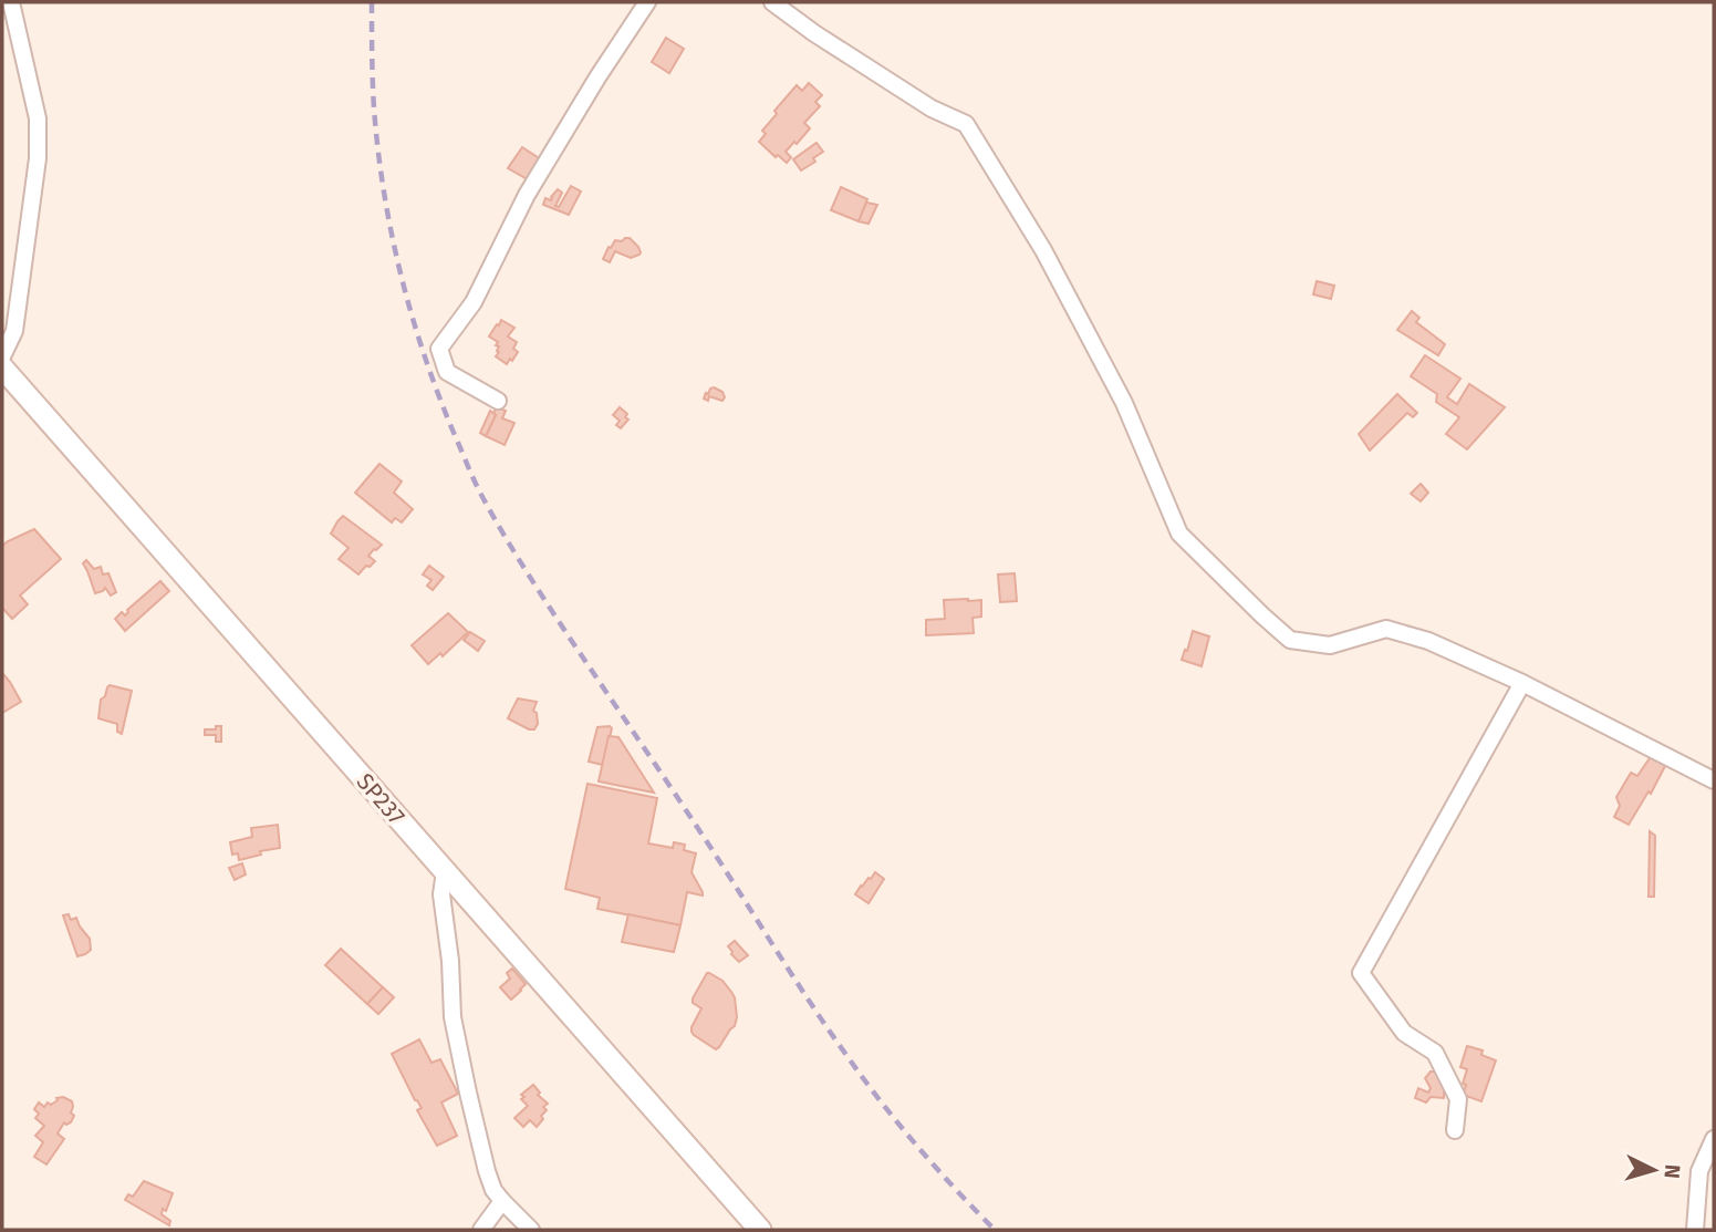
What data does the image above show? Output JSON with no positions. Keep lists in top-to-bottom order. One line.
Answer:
{"streets":{"main road":["SP237"]},"north":"right"}
